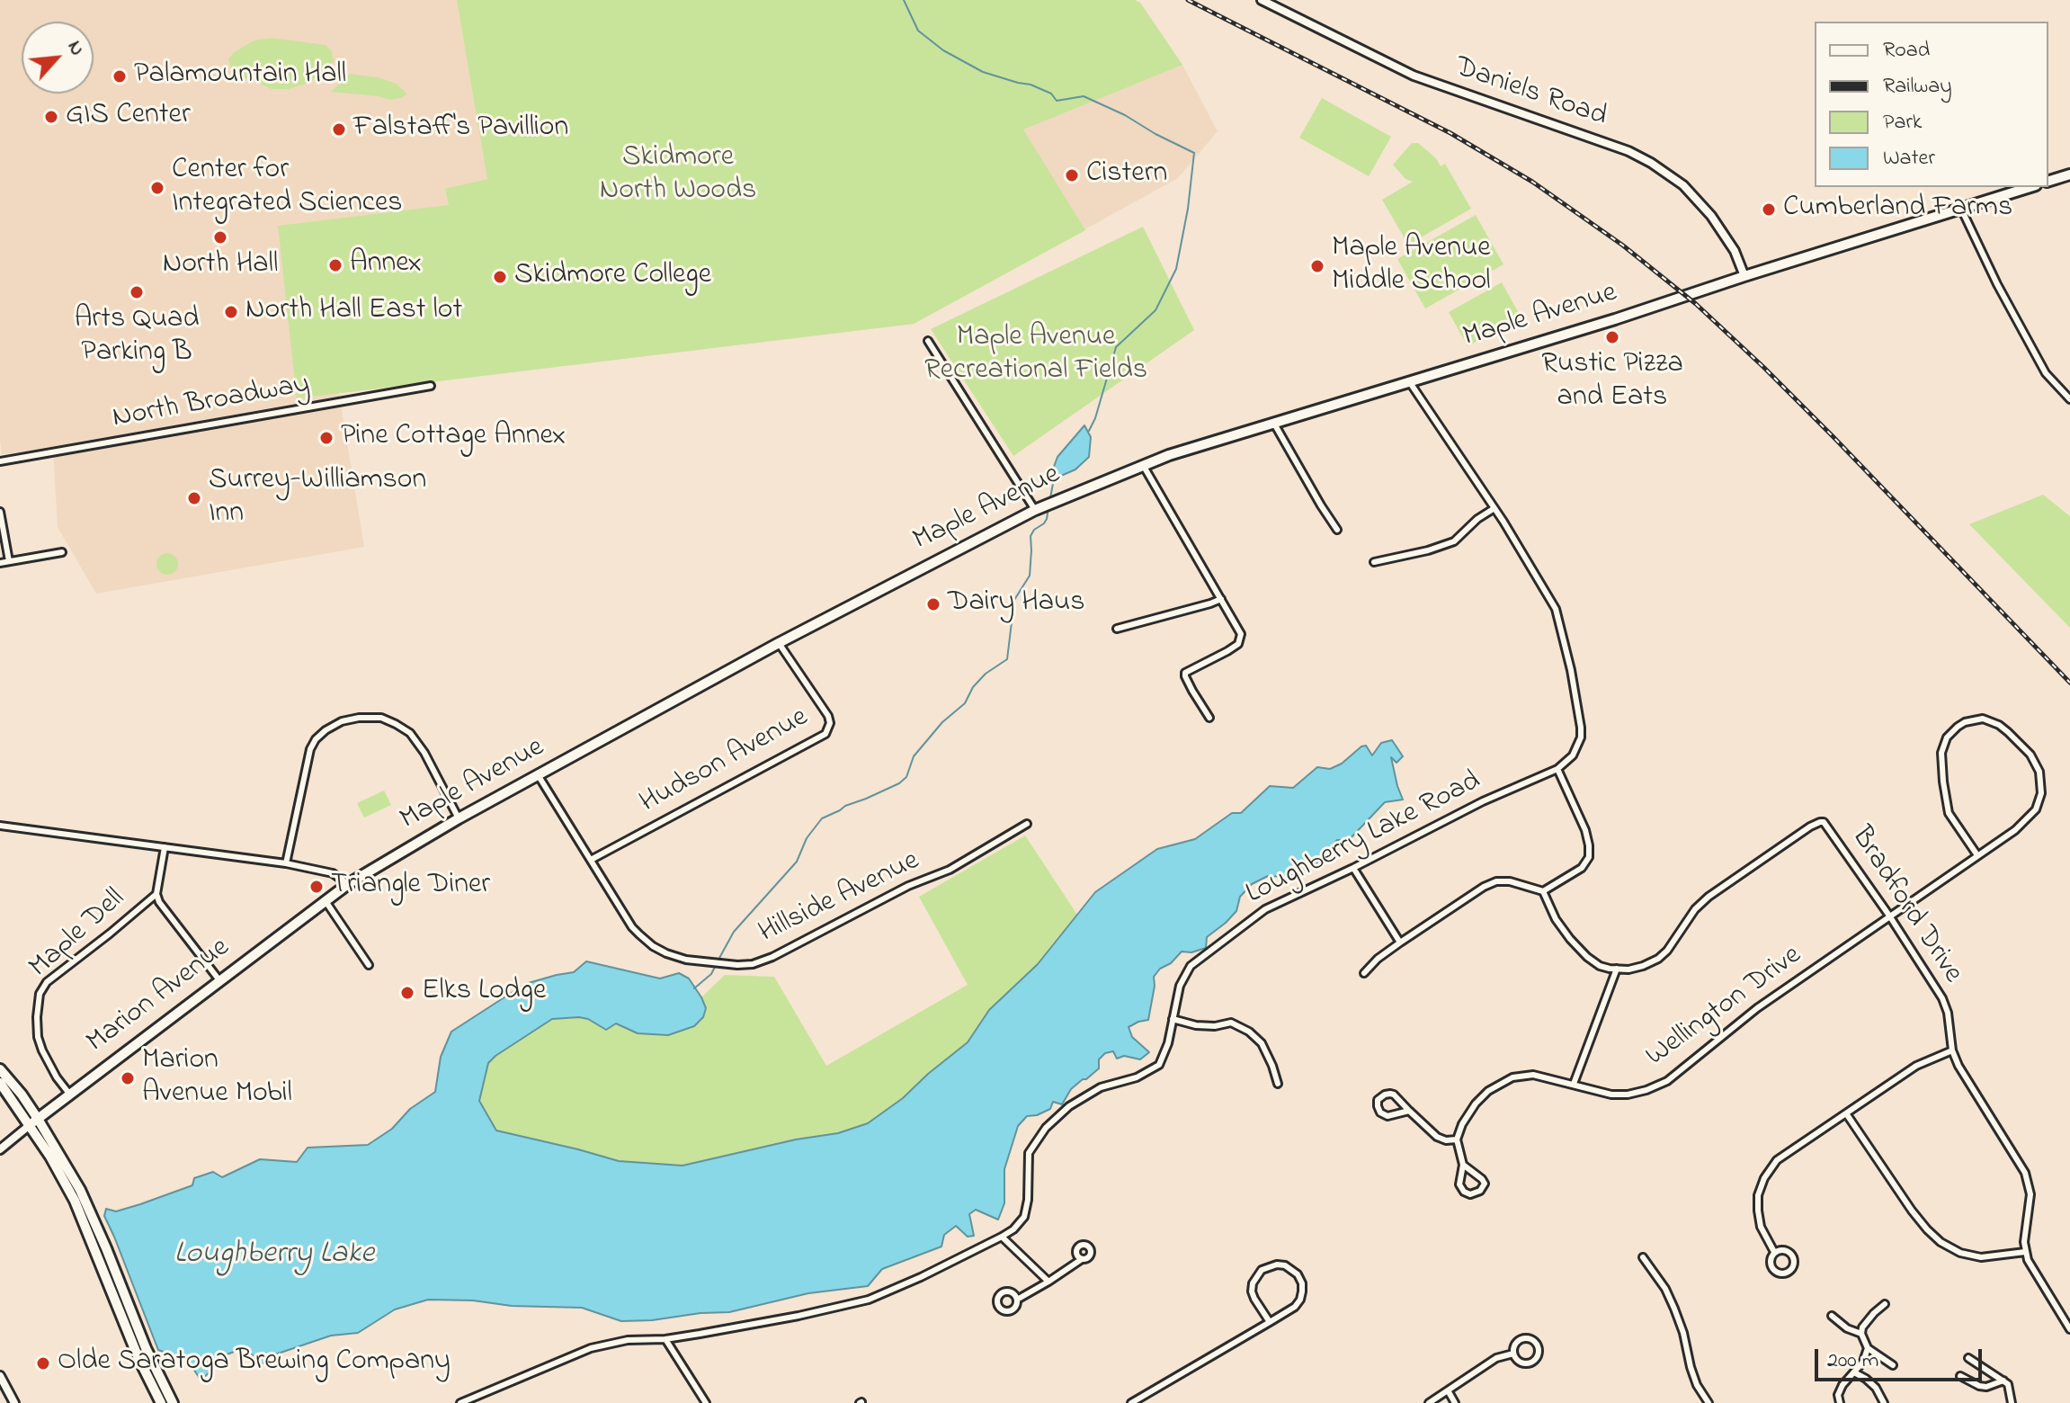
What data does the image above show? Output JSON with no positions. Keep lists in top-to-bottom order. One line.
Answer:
{"streets":{"main road":["Maple Avenue","Marion Avenue"],"street":["Daniels Road","North Broadway","Hudson Avenue","Loughberry Lake Road","Hillside Avenue","Bradford Drive","Maple Dell","Wellington Drive"]},"crossings":[["Daniels Road","Maple Avenue"],["Maple Avenue","Hudson Avenue"],["Maple Avenue","Loughberry Lake Road"],["Maple Avenue","Hillside Avenue"],["Maple Avenue","Marion Avenue"],["Hudson Avenue","Hillside Avenue"],["Bradford Drive","Wellington Drive"],["Maple Dell","Marion Avenue"]],"water":["Loughberry Lake"],"parks":["Skidmore North Woods","Maple Avenue Recreational Fields"],"places":["Palamountain Hall","GIS Center","Falstaff's Pavillion","Cistern","Center for Integrated Sciences","Cumberland Farms","North Hall","Annex","Maple Avenue Middle School","Skidmore College","Arts Quad Parking B","North Hall East lot","Rustic Pizza and Eats","Pine Cottage Annex","Surrey-Williamson Inn","Dairy Haus","Triangle Diner","Elks Lodge","Marion Avenue Mobil","Olde Saratoga Brewing Company"],"legend":["Road","Railway","Park","Water"],"scale_bar":"200 m","north":"top right"}
